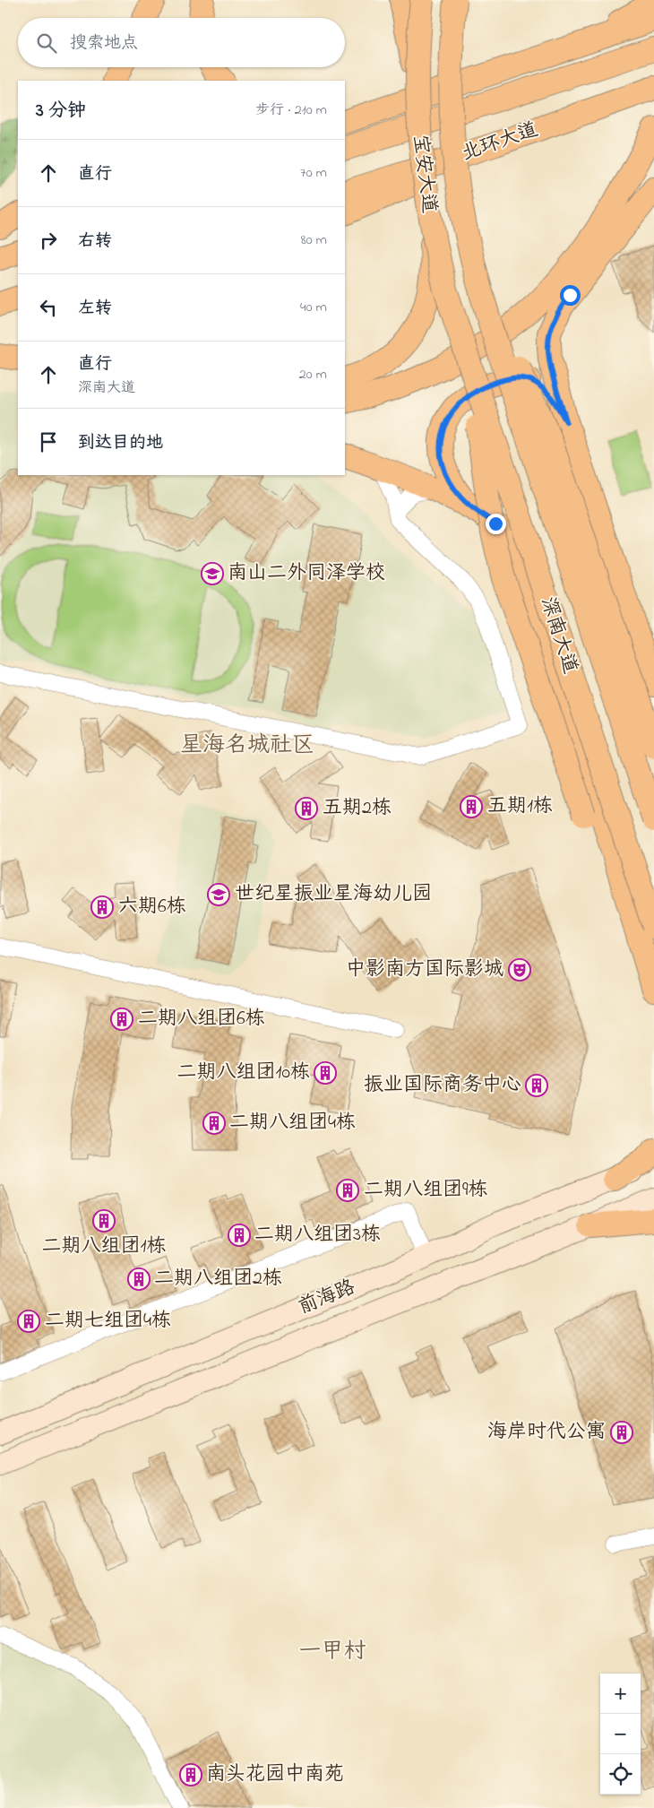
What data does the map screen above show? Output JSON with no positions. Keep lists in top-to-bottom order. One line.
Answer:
{"streets":{"main road":["北环大道","宝安大道","深南大道","前海路"]},"crossings":[["宝安大道","深南大道"]],"districts":["星海名城社区","一甲村"],"places":{"school or university":["南山二外同泽学校","世纪星振业星海幼儿园"],"building":["五期1栋","五期2栋","六期6栋","二期八组团6栋","二期八组团10栋","振业国际商务中心","二期八组团4栋","二期八组团9栋","二期八组团1栋","二期八组团3栋","二期八组团2栋","二期七组团4栋","海岸时代公寓","南头花园中南苑"],"theatre":["中影南方国际影城"]},"page":{"search":"搜索地点","heading":["3 分钟","步行 · 210 m"],"list":[["直行","70 m"],["右转","80 m"],["左转","40 m"],["直行","深南大道","20 m"],"到达目的地"],"map_buttons":["+","−"]}}
